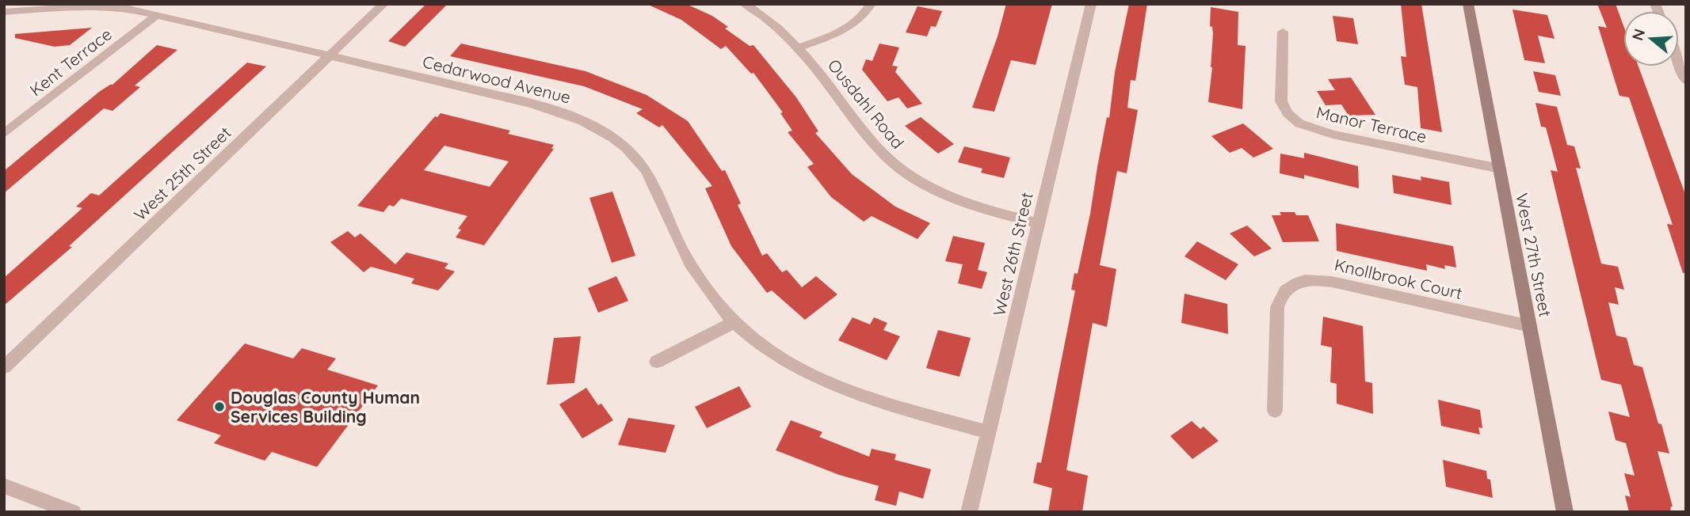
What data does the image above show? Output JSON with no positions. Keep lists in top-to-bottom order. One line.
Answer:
{"streets":{"street":["Kent Terrace","Cedarwood Avenue","Ousdahl Road","Manor Terrace","West 25th Street","West 26th Street","West 27th Street","Knollbrook Court"]},"crossings":[["Kent Terrace","Cedarwood Avenue"],["Cedarwood Avenue","West 25th Street"],["Cedarwood Avenue","West 26th Street"],["Ousdahl Road","West 26th Street"],["Manor Terrace","West 27th Street"],["West 27th Street","Knollbrook Court"]],"places":["Douglas County Human Services Building"],"north":"left"}
